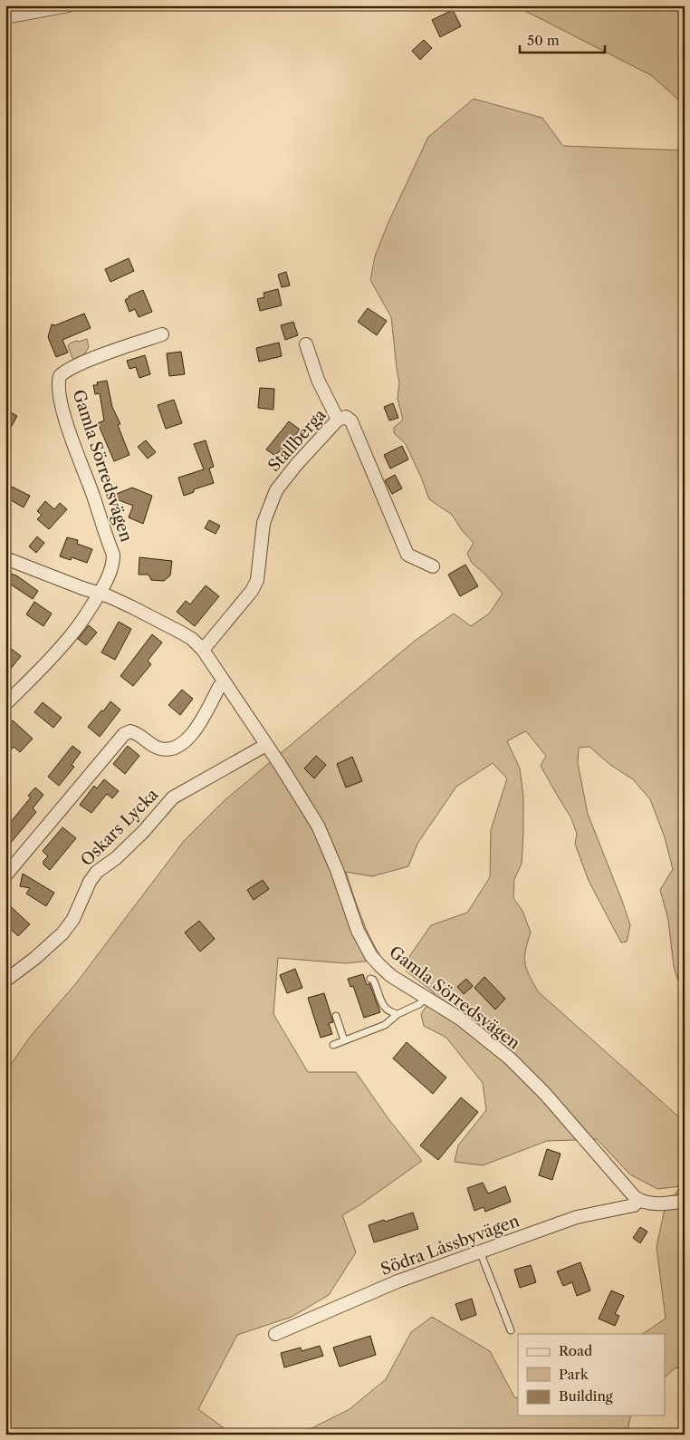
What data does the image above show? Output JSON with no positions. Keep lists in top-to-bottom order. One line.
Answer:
{"streets":{"street":["Stallberga","Gamla Sörredsvägen","Oskars Lycka","Södra Låssbyvägen"]},"crossings":[["Stallberga","Gamla Sörredsvägen"],["Gamla Sörredsvägen","Oskars Lycka"],["Gamla Sörredsvägen","Södra Låssbyvägen"]],"legend":["Road","Park","Building"],"scale_bar":"50 m"}
